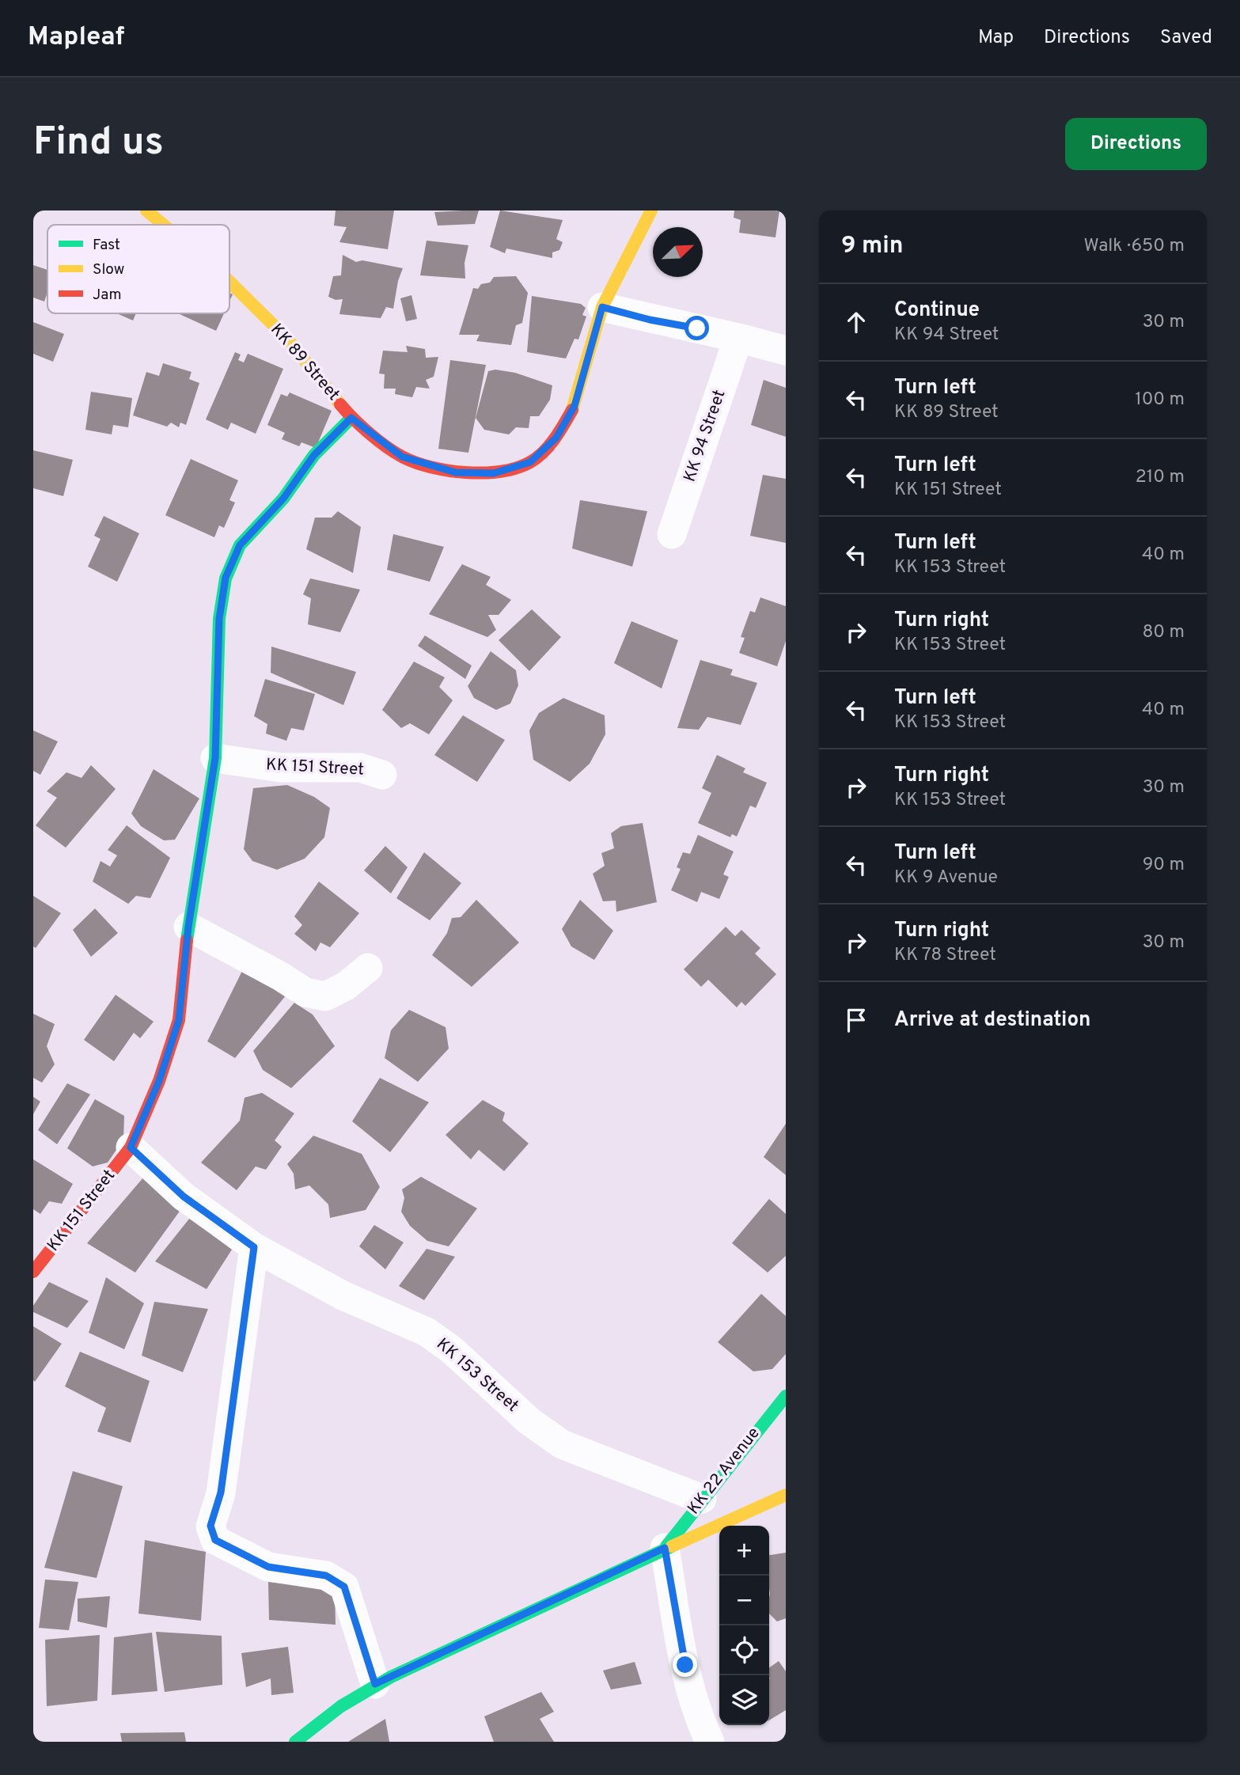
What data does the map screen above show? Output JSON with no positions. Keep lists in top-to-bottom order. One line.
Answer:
{"streets":{"street":["KK 89 Street","KK 94 Street","KK 151 Street","KK 153 Street","KK 22 Avenue"]},"crossings":[["KK 89 Street","KK 151 Street"],["KK 151 Street","KK 153 Street"],["KK 153 Street","KK 22 Avenue"]],"legend":["Fast","Slow","Jam"],"north":"top right","page":{"header":"Mapleaf","nav":["Map","Directions","Saved"],"buttons":"Directions","title":"Find us","heading":["9 min","Walk · 650 m"],"list":[["Continue","KK 94 Street","30 m"],["Turn left","KK 89 Street","100 m"],["Turn left","KK 151 Street","210 m"],["Turn left","KK 153 Street","40 m"],["Turn right","KK 153 Street","80 m"],["Turn left","KK 153 Street","40 m"],["Turn right","KK 153 Street","30 m"],["Turn left","KK 9 Avenue","90 m"],["Turn right","KK 78 Street","30 m"],"Arrive at destination"],"map_buttons":["+","−"]}}
